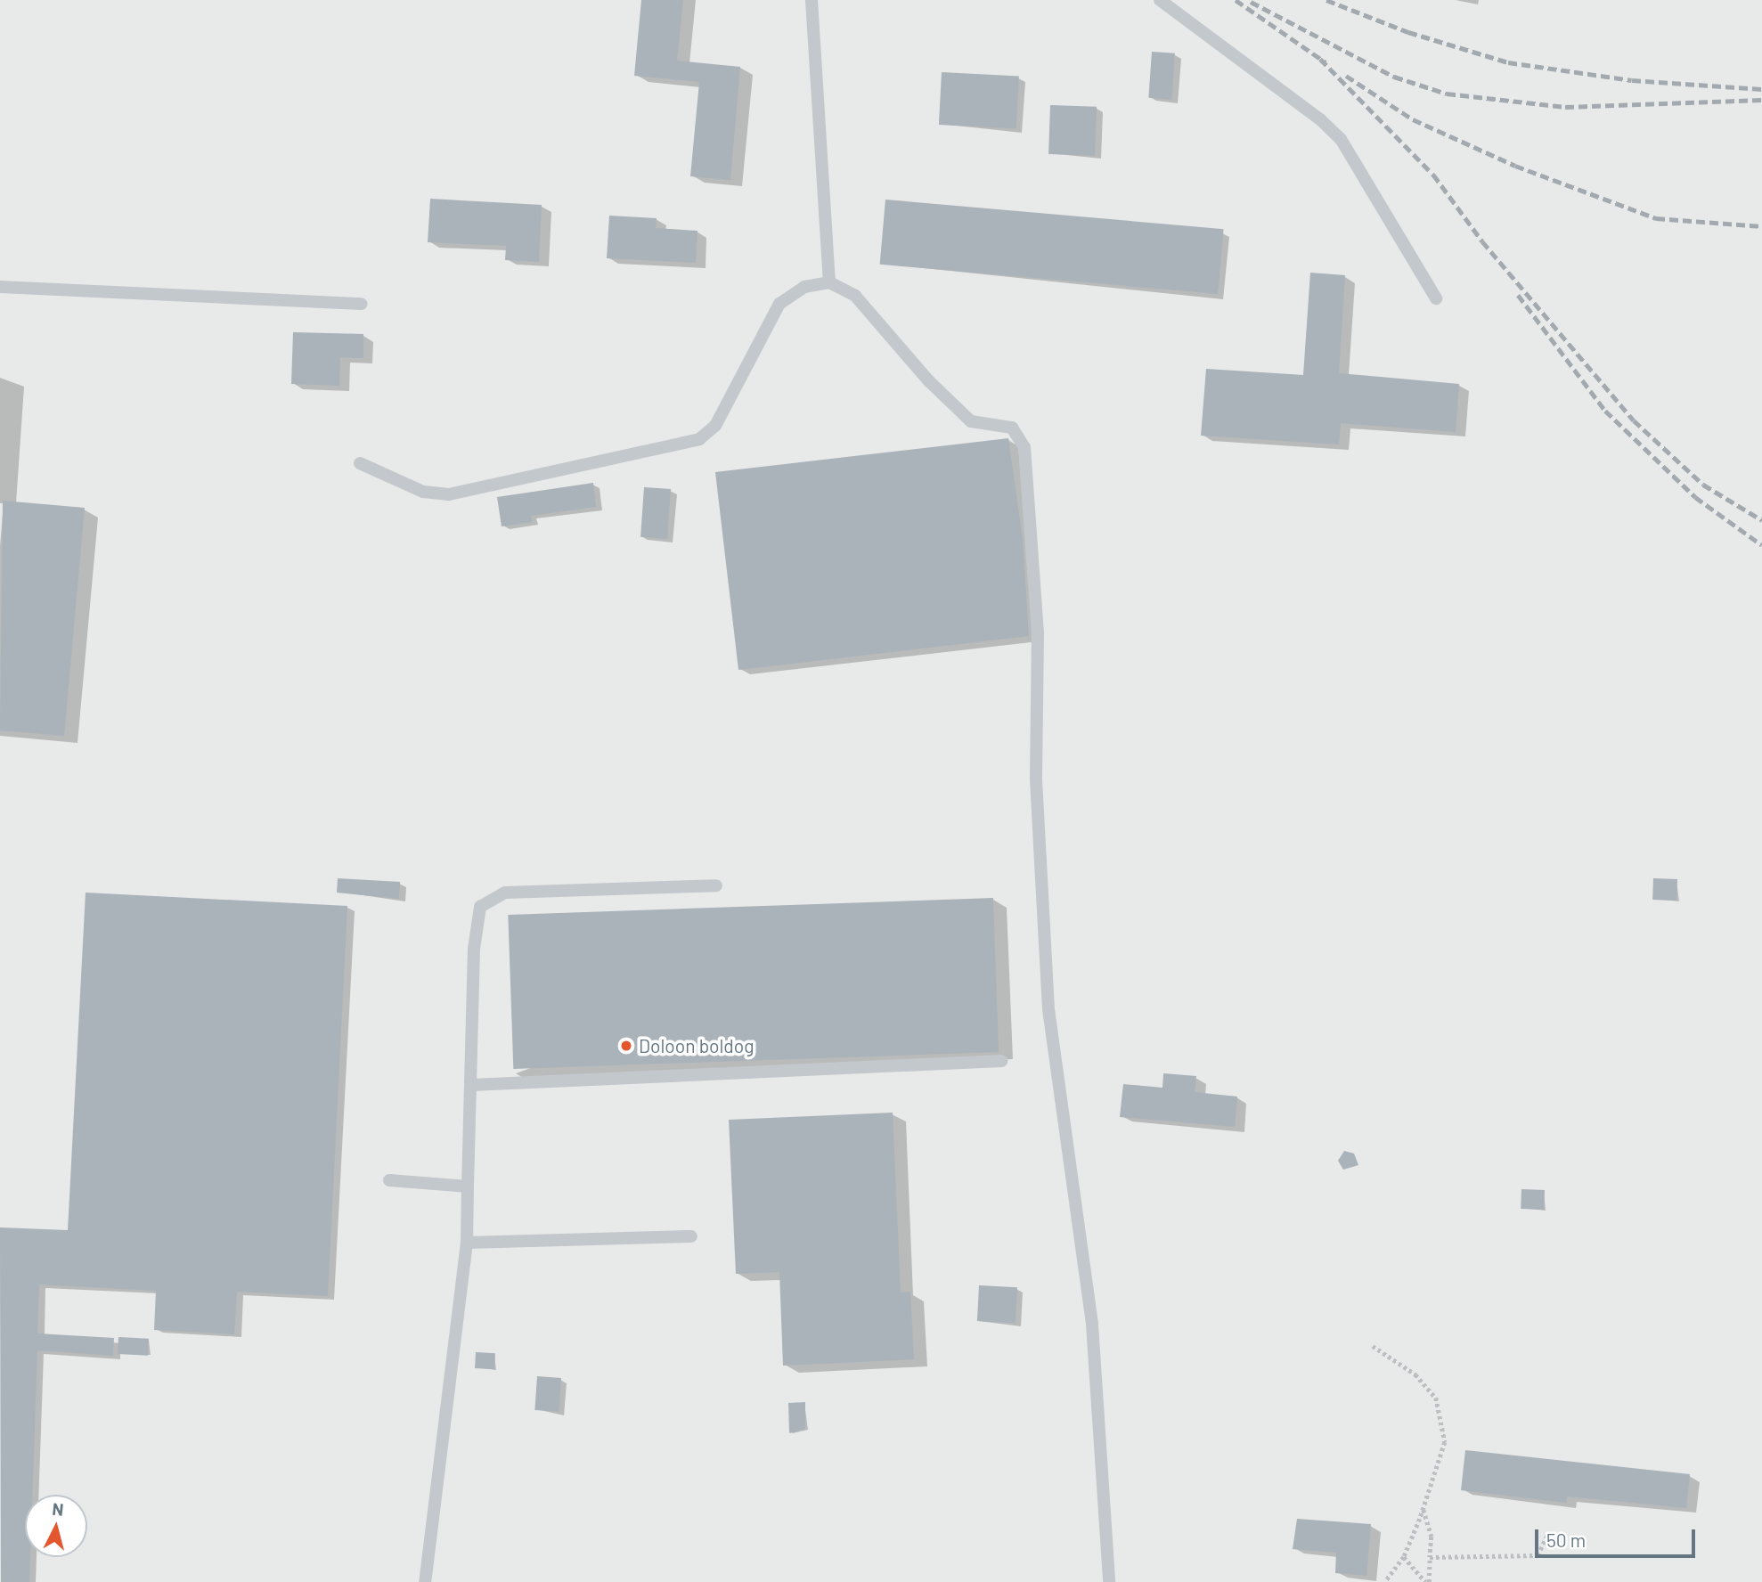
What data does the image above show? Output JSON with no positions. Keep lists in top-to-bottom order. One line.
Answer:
{"places":["Doloon boldog"],"scale_bar":"50 m","north":"top"}
